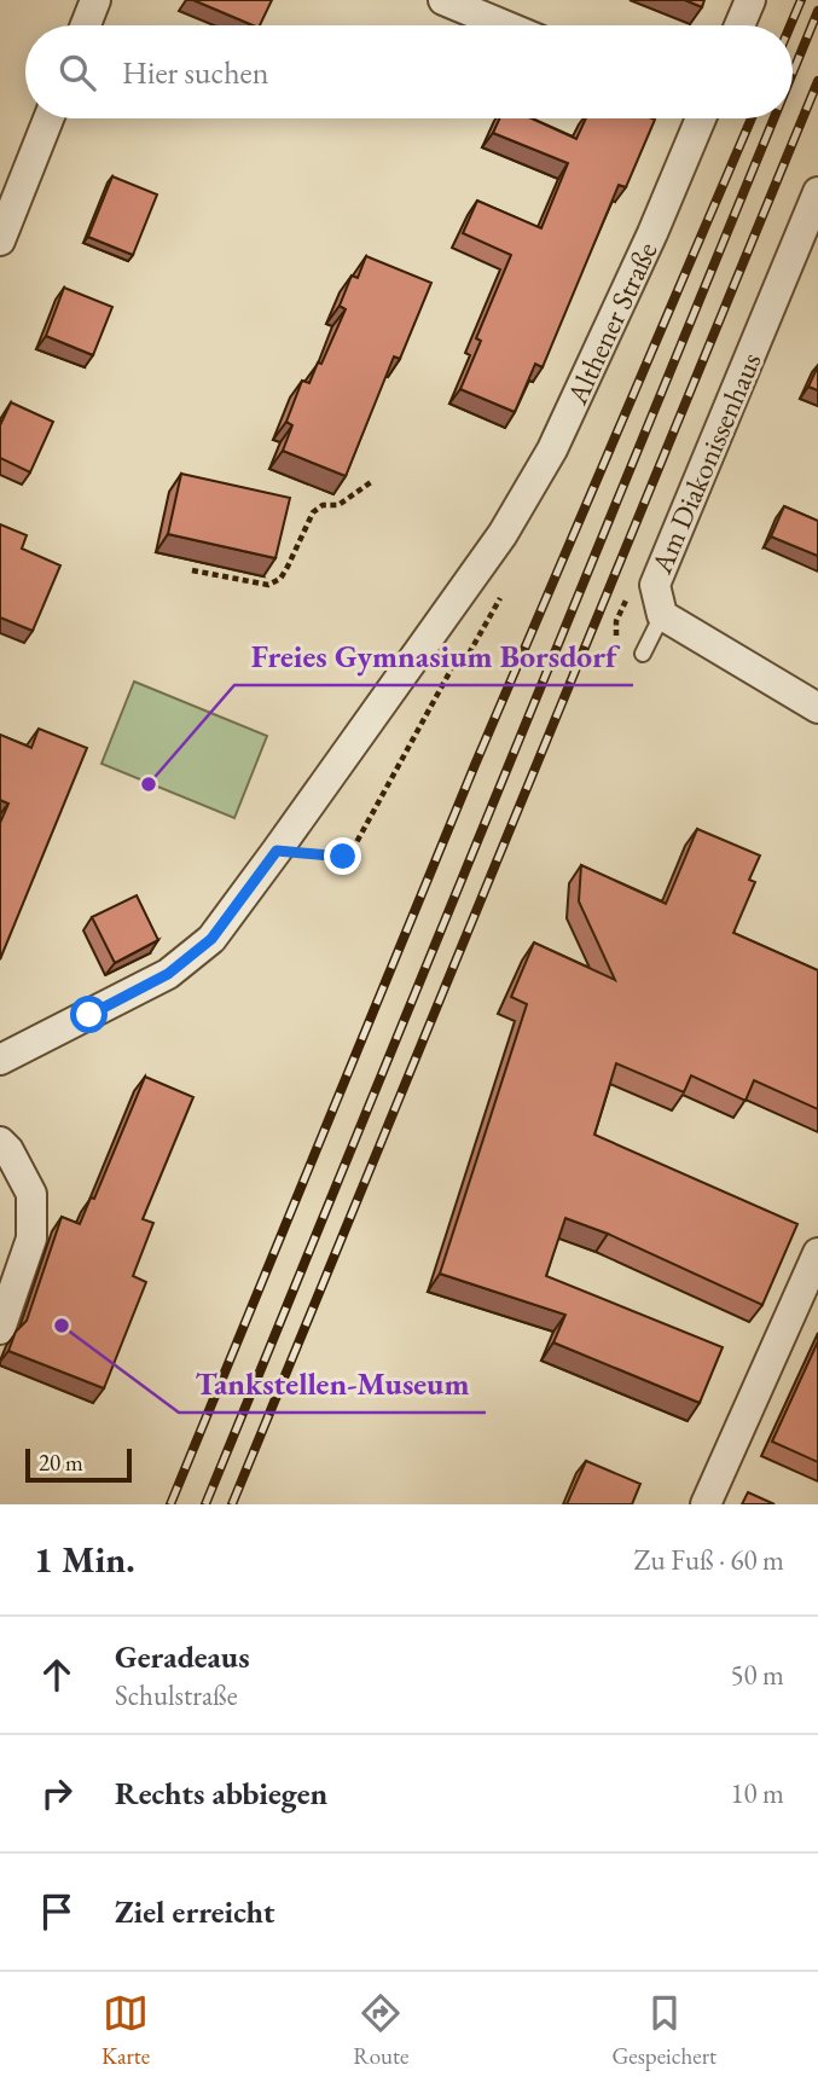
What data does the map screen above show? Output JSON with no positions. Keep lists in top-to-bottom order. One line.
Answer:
{"streets":{"street":["Althener Straße","Am Diakonissenhaus"]},"places":["Freies Gymnasium Borsdorf","Tankstellen-Museum"],"scale_bar":"20 m","page":{"search":"Hier suchen","scale":"20 m","heading":["1 Min.","Zu Fuß · 60 m"],"list":[["Geradeaus","Schulstraße","50 m"],["Rechts abbiegen","10 m"],"Ziel erreicht"],"nav":["Karte","Route","Gespeichert"]}}
